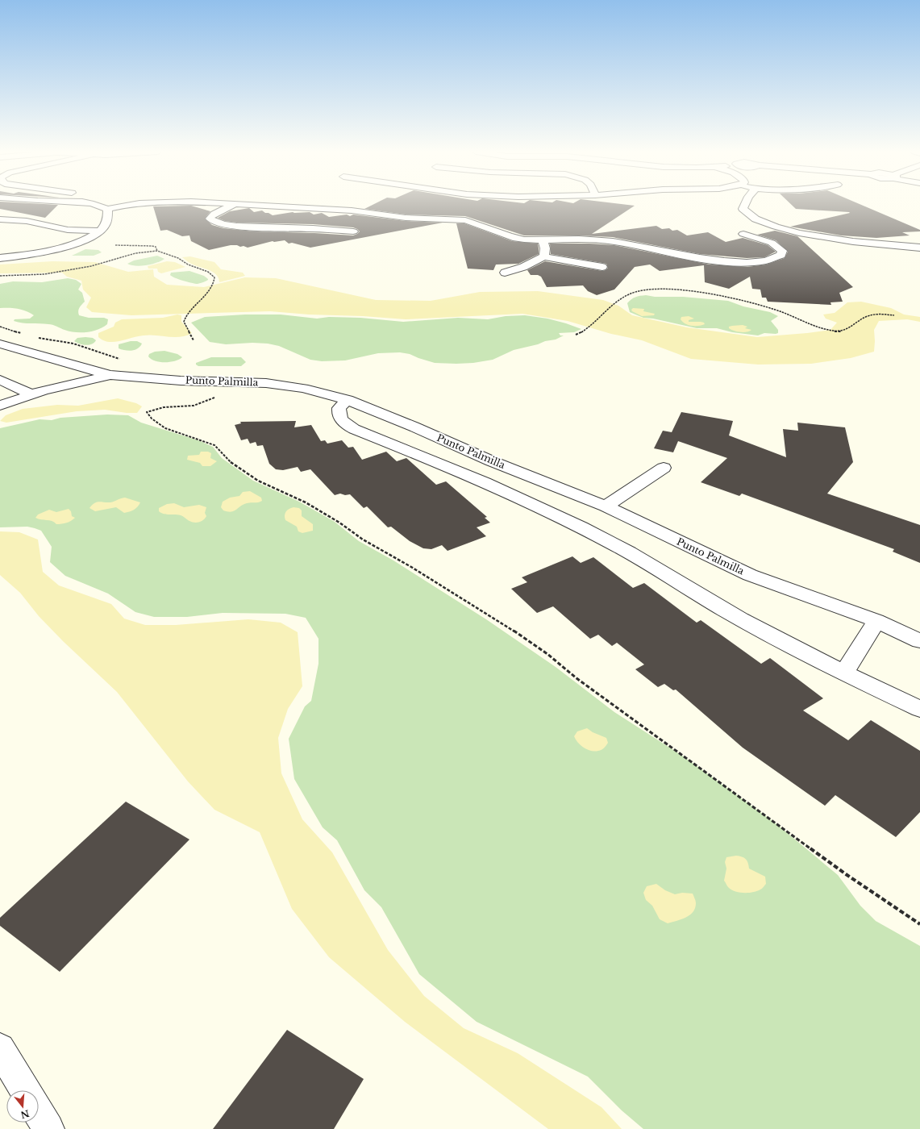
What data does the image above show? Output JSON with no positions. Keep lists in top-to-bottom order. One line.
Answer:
{"streets":{"street":["Punto Palmilla"]},"north":"bottom"}
